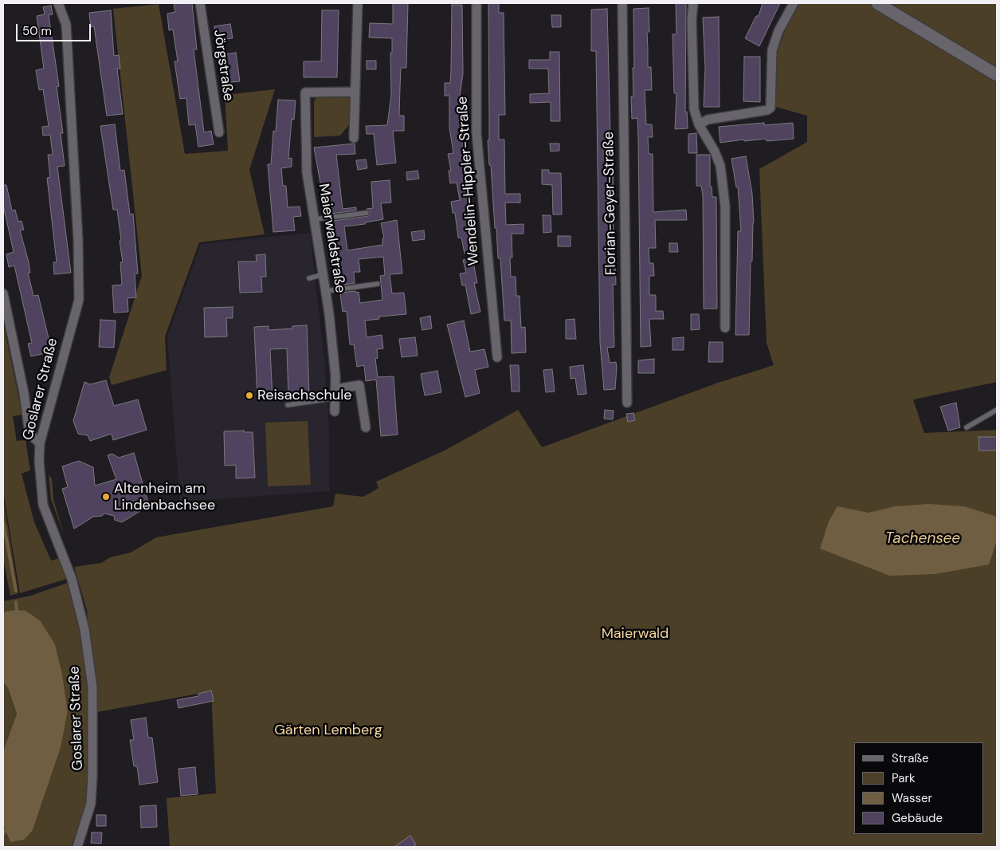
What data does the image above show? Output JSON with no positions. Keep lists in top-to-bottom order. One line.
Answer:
{"streets":{"street":["Jörgstraße","Wendelin-Hippler-Straße","Florian-Geyer-Straße","Maierwaldstraße","Goslarer Straße"]},"water":["Tachensee"],"parks":["Maierwald","Gärten Lemberg"],"places":["Reisachschule","Altenheim am Lindenbachsee"],"legend":["Straße","Park","Wasser","Gebäude"],"scale_bar":"50 m"}
